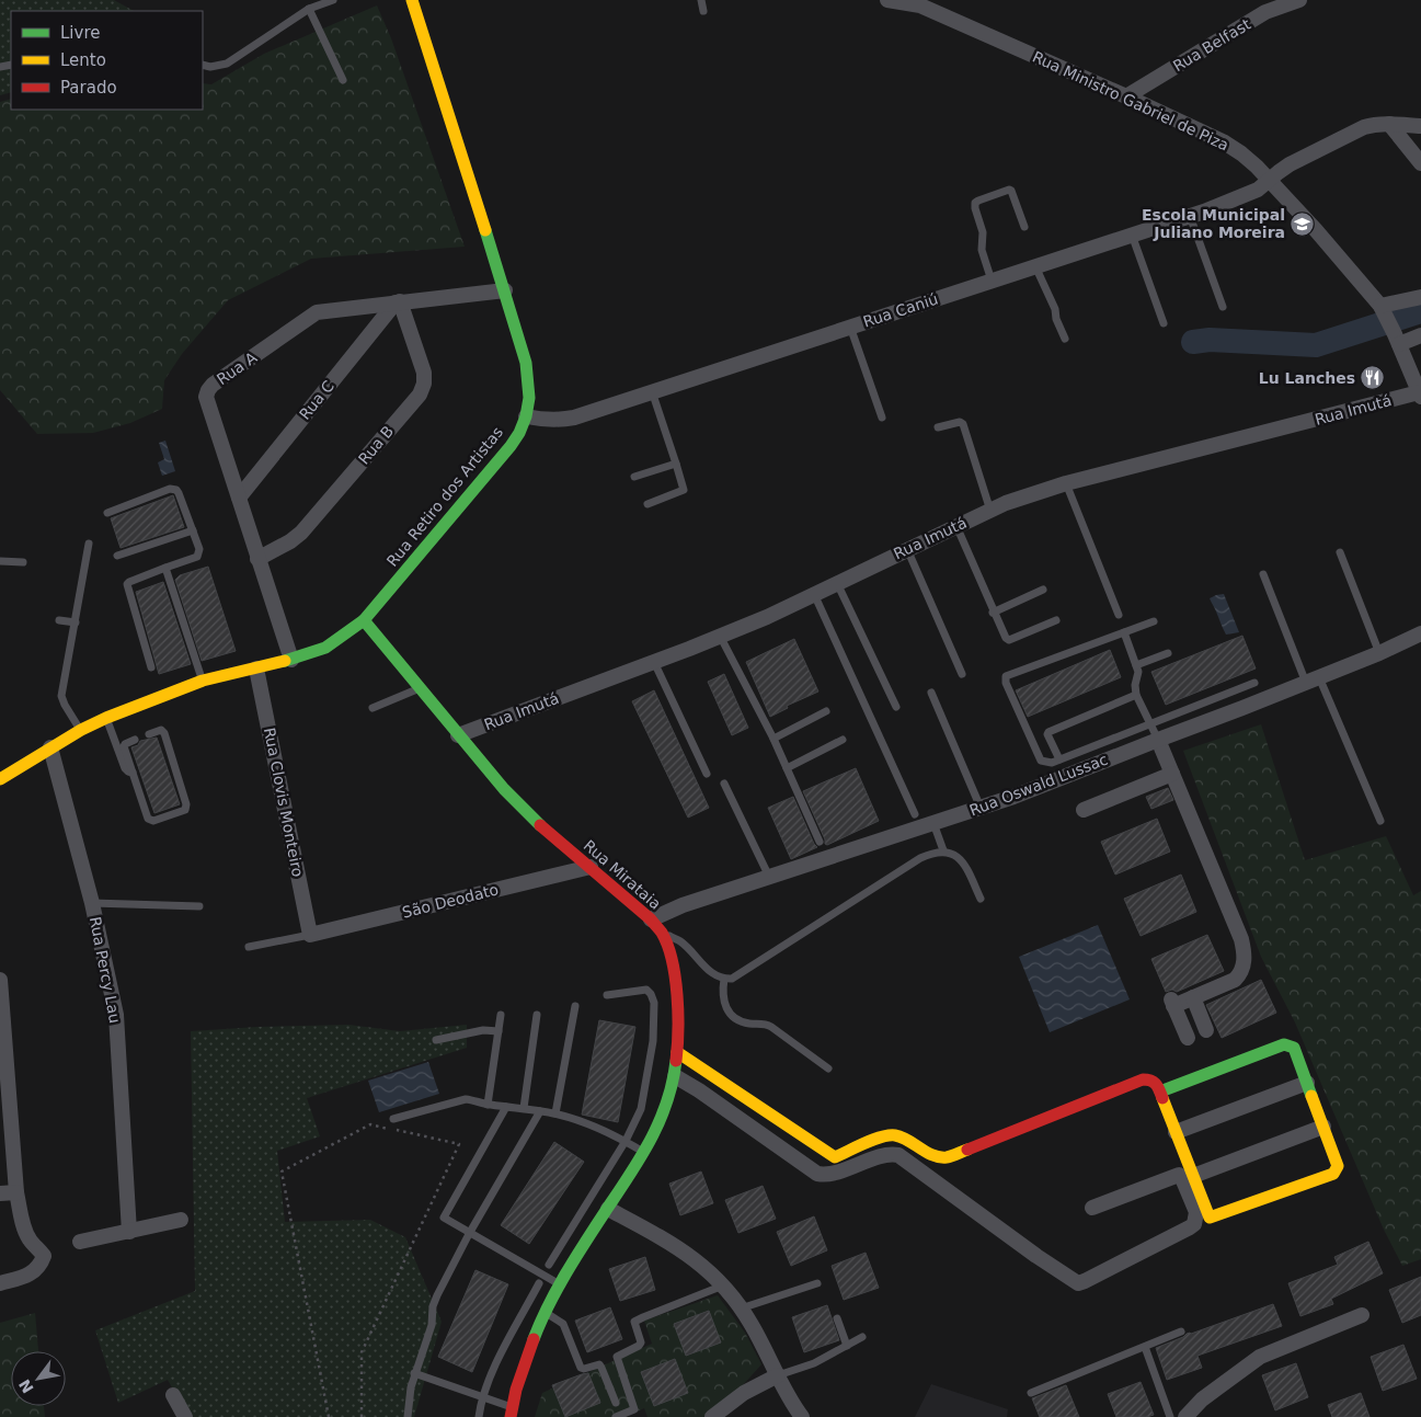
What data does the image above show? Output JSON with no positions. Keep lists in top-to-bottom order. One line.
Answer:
{"streets":{"street":["Rua Belfast","Rua Ministro Gabriel de Piza","Rua Caniú","Rua A","Rua C","Rua Imutá","Rua B","Rua Retiro dos Artistas","Rua Oswald Lussac","Rua Clovis Monteiro","Rua Mirataia","São Deodato","Rua Percy Lau"]},"crossings":[["Rua Belfast","Rua Ministro Gabriel de Piza"],["Rua Ministro Gabriel de Piza","Rua Caniú"],["Rua Ministro Gabriel de Piza","Rua Imutá"],["Rua Caniú","Rua Retiro dos Artistas"],["Rua A","Rua C"],["Rua A","Rua B"],["Rua A","Rua Retiro dos Artistas"],["Rua C","Rua B"],["Rua Imutá","Rua Mirataia"],["Rua Retiro dos Artistas","Rua Clovis Monteiro"],["Rua Retiro dos Artistas","Rua Mirataia"],["Rua Retiro dos Artistas","Rua Percy Lau"],["Rua Oswald Lussac","Rua Mirataia"],["Rua Clovis Monteiro","São Deodato"],["Rua Mirataia","São Deodato"]],"places":{"school or university":["Escola Municipal Juliano Moreira"],"restaurant":["Lu Lanches"]},"legend":["Livre","Lento","Parado"],"north":"bottom left"}
